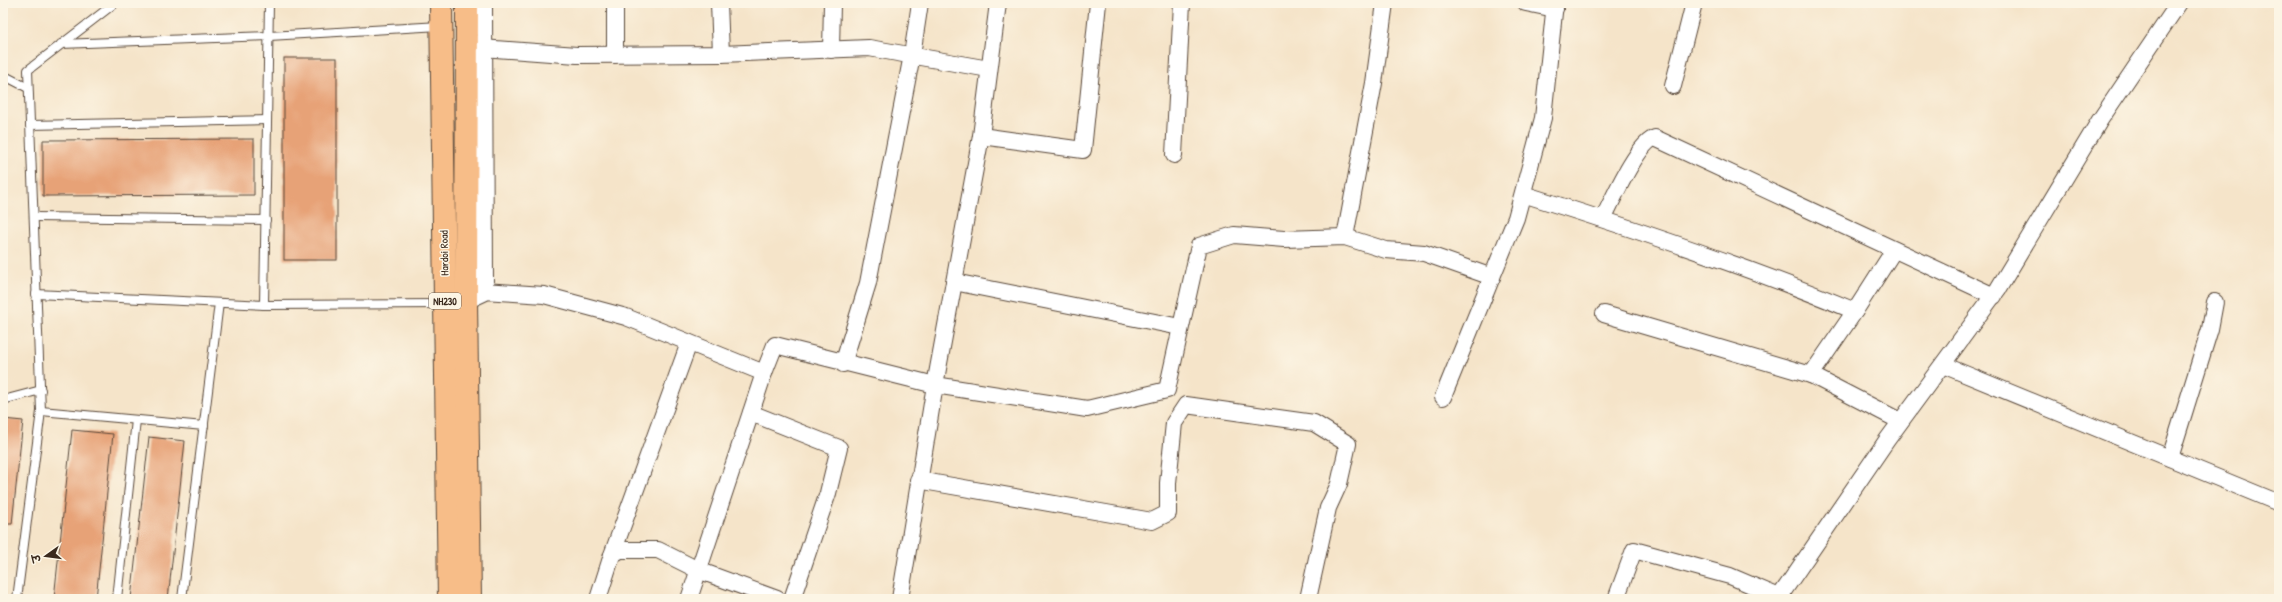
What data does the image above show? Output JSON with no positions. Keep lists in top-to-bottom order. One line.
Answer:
{"streets":{"highway":["Hardoi Road","NH230"]},"north":"left"}
